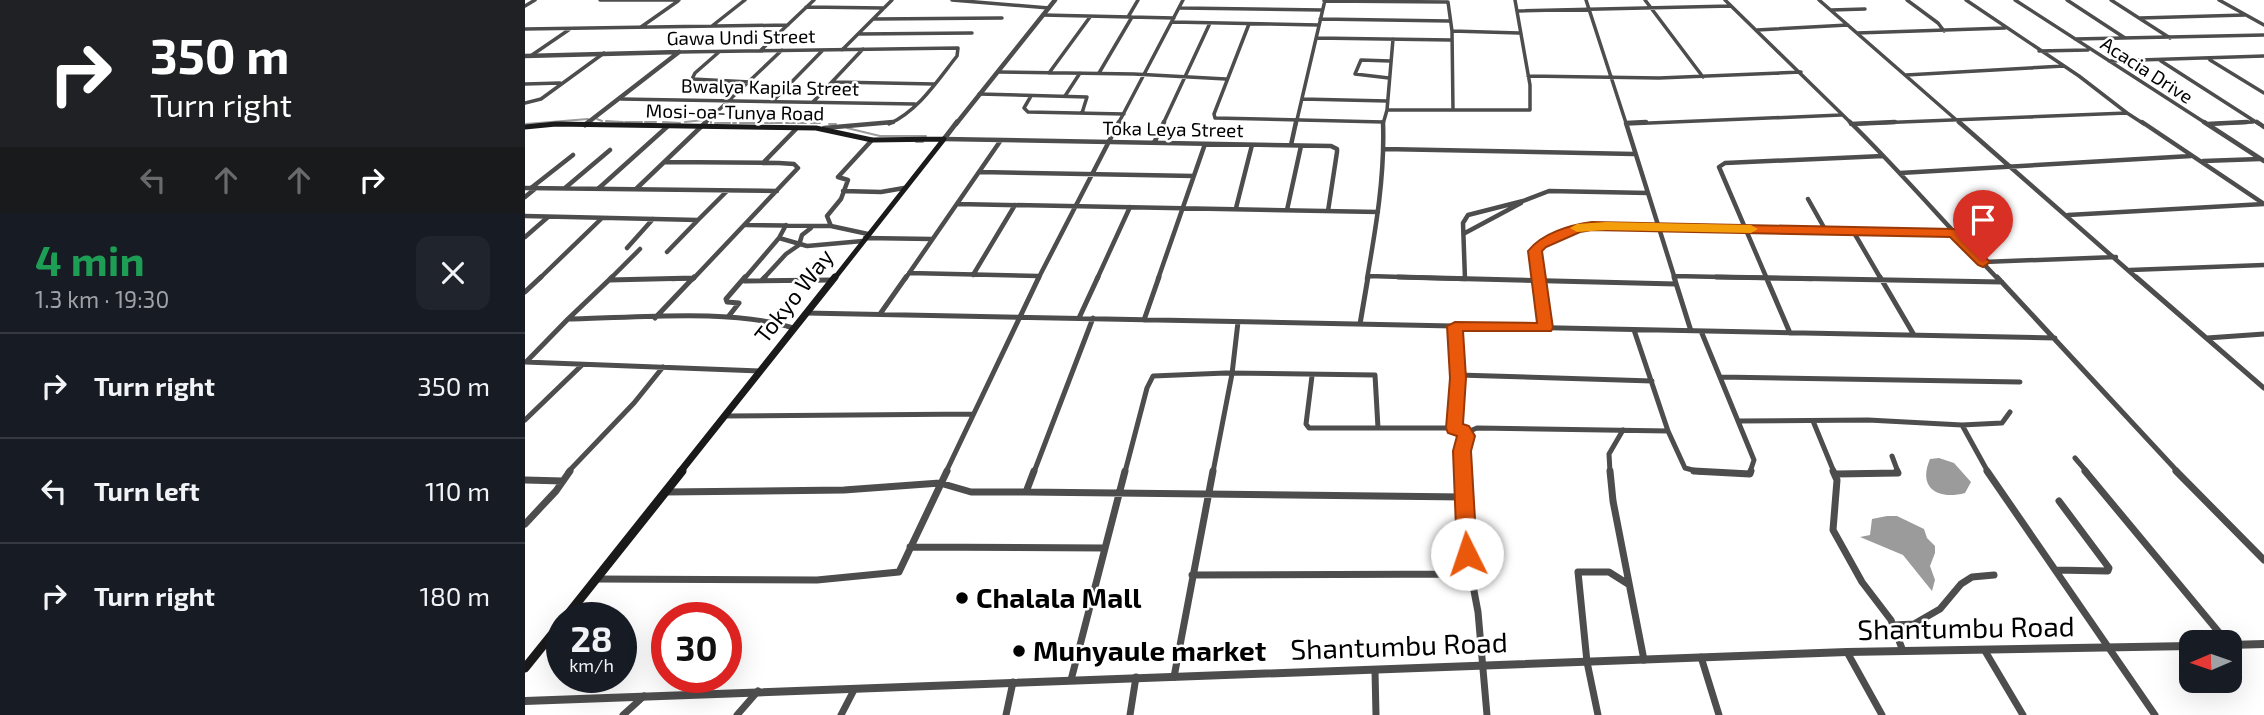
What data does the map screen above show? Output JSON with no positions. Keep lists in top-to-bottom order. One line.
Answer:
{"streets":{"main road":["Mosi-oa-Tunya Road","Tokyo Way"],"street":["Gawa Undi Street","Acacia Drive","Bwalya Kapila Street","Toka Leya Street","Shantumbu Road"]},"crossings":[["Mosi-oa-Tunya Road","Toka Leya Street"],["Mosi-oa-Tunya Road","Tokyo Way"],["Toka Leya Street","Tokyo Way"]],"places":["Chalala Mall","Munyaule market"],"north":"left","page":{"turn":["350 m","Turn right"],"heading":["4 min","1.3 km · 19:30"],"list":[{"name":"Turn right","value":"350 m"},{"name":"Turn left","value":"110 m"},{"name":"Turn right","value":"180 m"}],"speed":"28 km/h","limit":"30"}}
